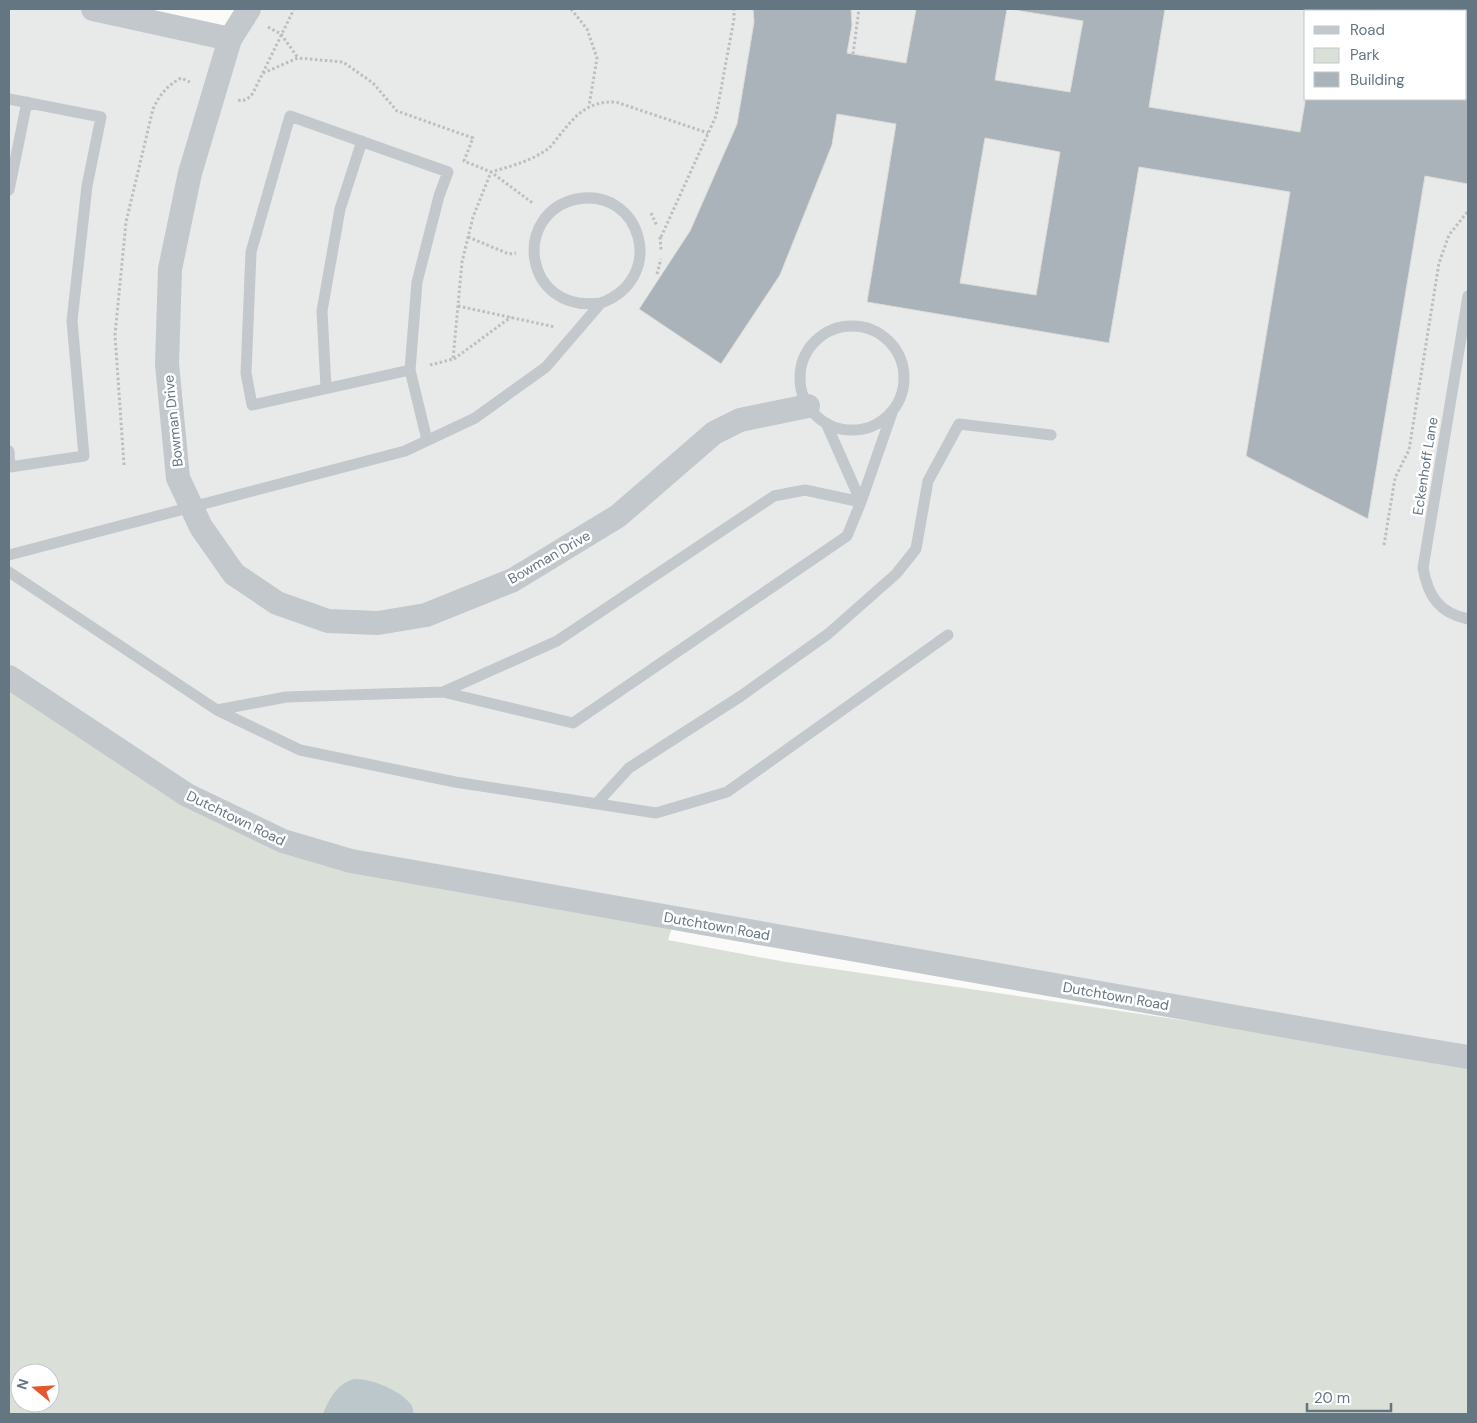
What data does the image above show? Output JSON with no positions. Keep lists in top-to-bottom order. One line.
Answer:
{"streets":{"street":["Bowman Drive","Dutchtown Road"],"lane":["Eckenhoff Lane"]},"legend":["Road","Park","Building"],"scale_bar":"20 m","north":"left"}
